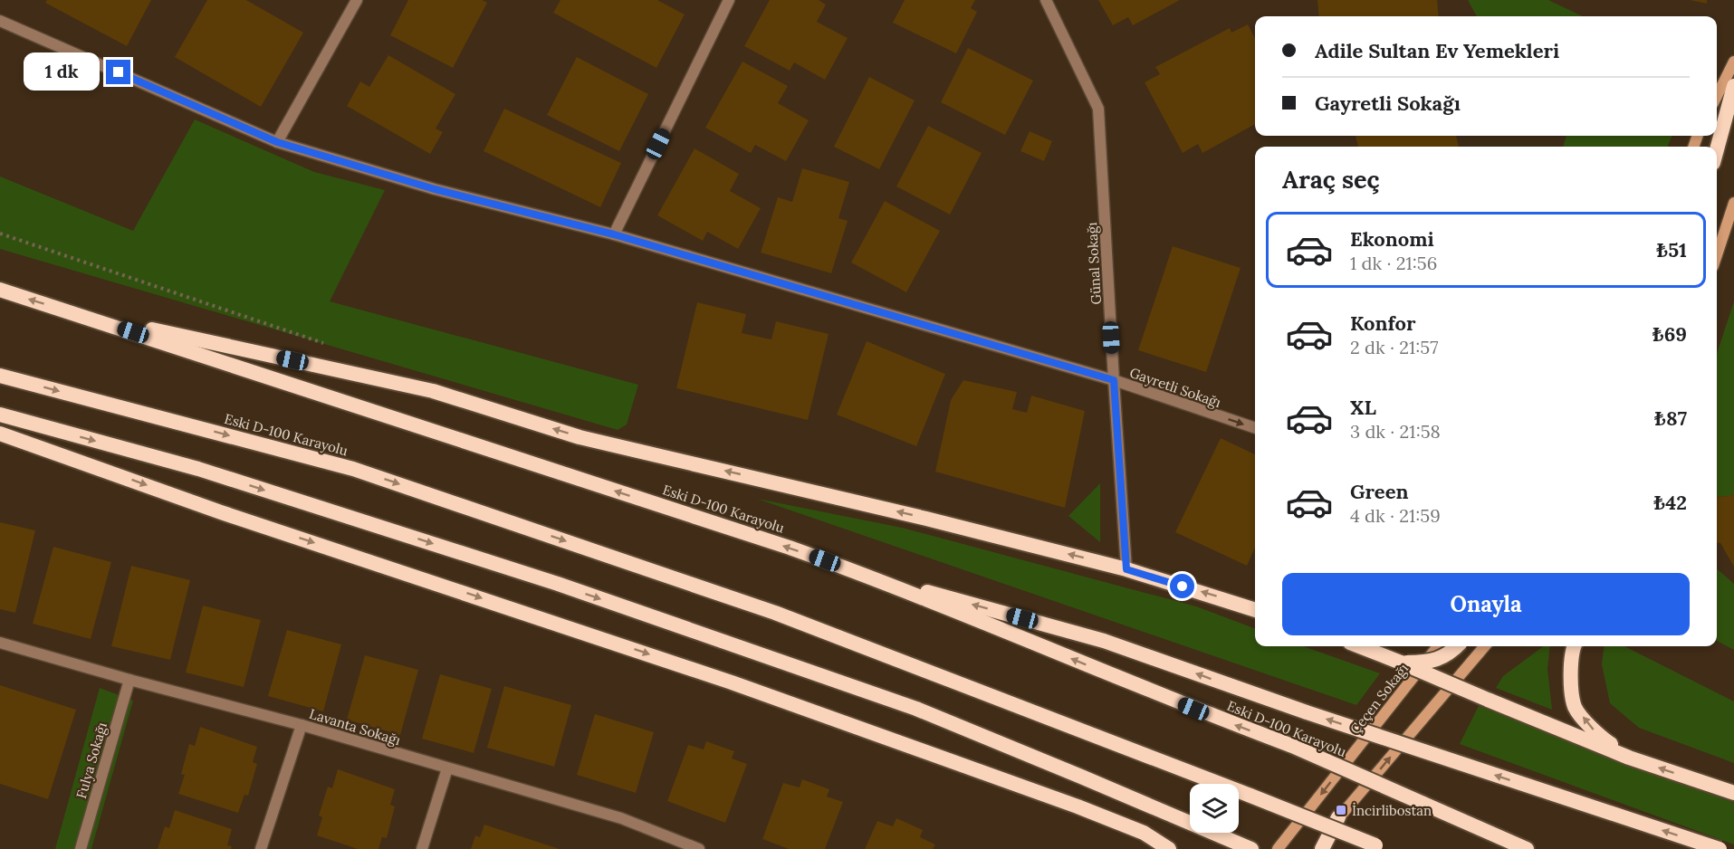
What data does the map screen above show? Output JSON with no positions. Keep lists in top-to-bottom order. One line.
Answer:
{"streets":{"highway":["Eski D-100 Karayolu"],"main road":["Çeçen Sokağı"],"street":["Günal Sokağı","Gayretli Sokağı","Lavanta Sokağı","Fulya Sokağı"]},"crossings":[["Günal Sokağı","Gayretli Sokağı"],["Lavanta Sokağı","Fulya Sokağı"]],"places":{"transit":["İncirlibostan"]},"page":{"banner":["Adile Sultan Ev Yemekleri","Gayretli Sokağı"],"bubble":"1 dk","heading":"Araç seç","list":[{"name":"Ekonomi","note":"1 dk · 21:56","value":"₺51"},{"name":"Konfor","note":"2 dk · 21:57","value":"₺69"},{"name":"XL","note":"3 dk · 21:58","value":"₺87"},{"name":"Green","note":"4 dk · 21:59","value":"₺42"}],"buttons":"Onayla"}}
